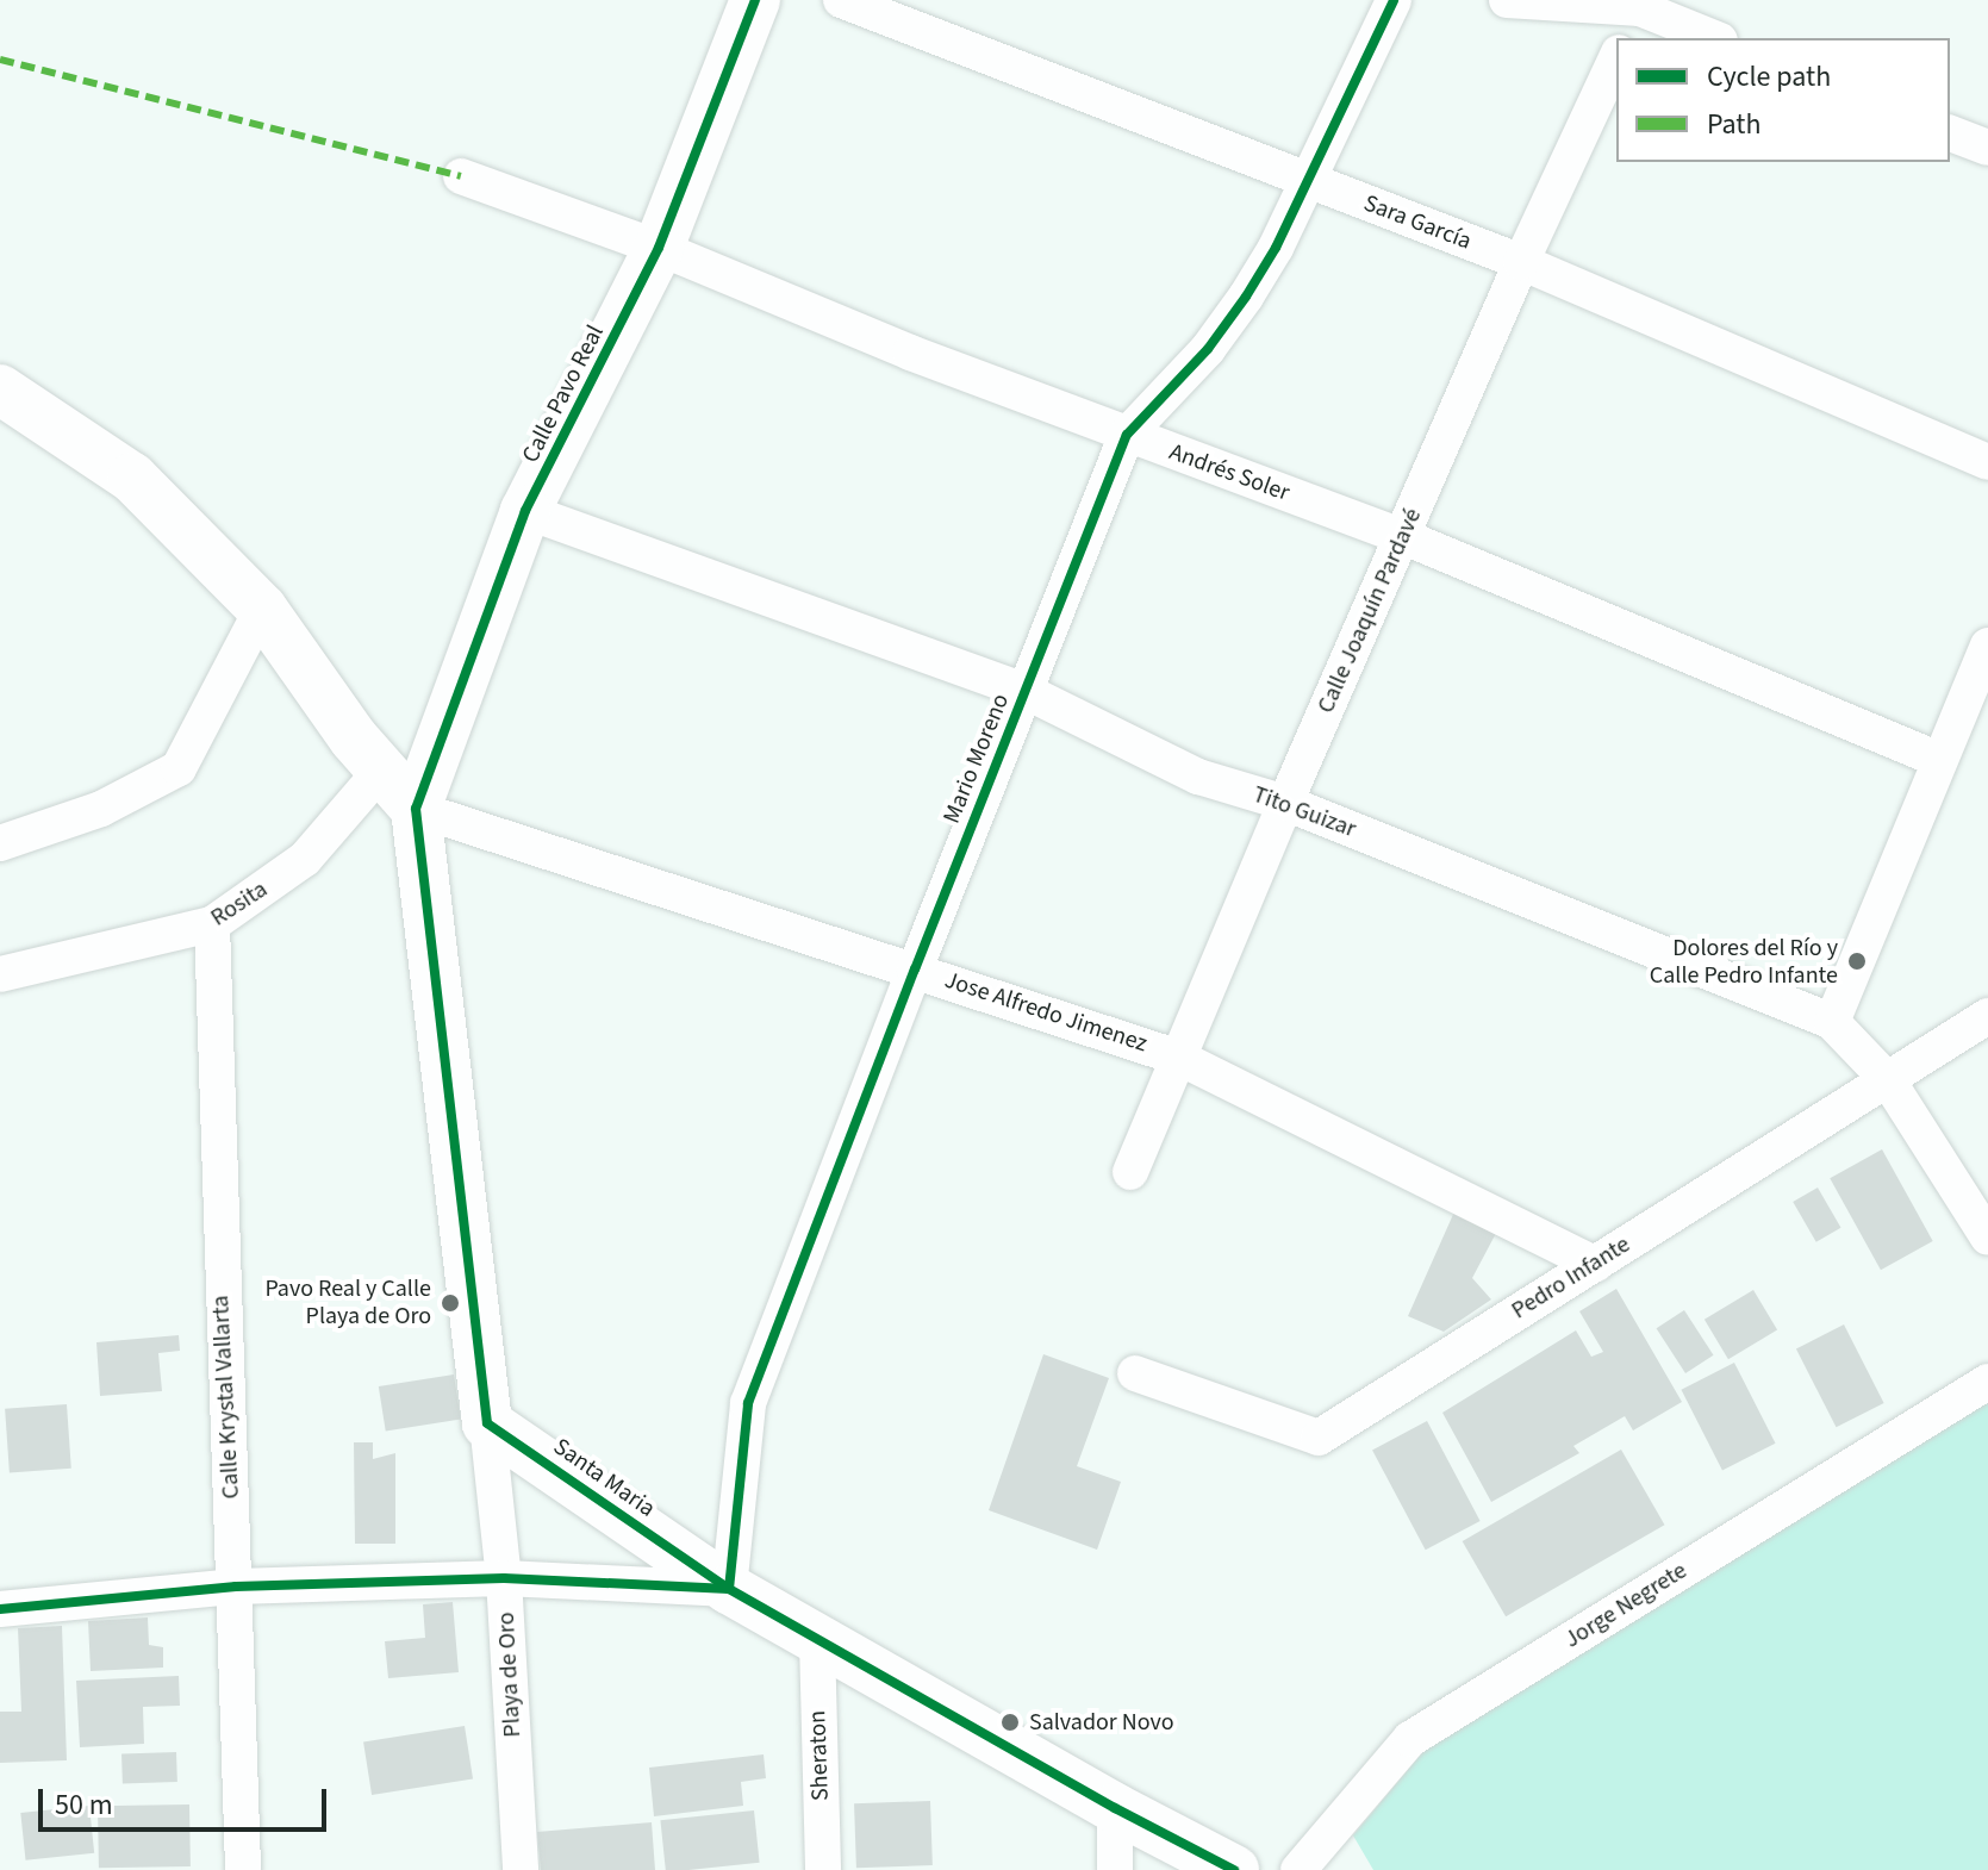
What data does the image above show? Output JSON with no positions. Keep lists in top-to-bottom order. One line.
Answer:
{"streets":{"street":["Sara García","Calle Pavo Real","Andrés Soler","Calle Joaquín Pardavé","Mario Moreno","Tito Guizar","Rosita","Jose Alfredo Jimenez","Pedro Infante","Calle Krystal Vallarta","Santa Maria","Jorge Negrete","Playa de Oro","Sheraton"]},"crossings":[["Sara García","Calle Joaquín Pardavé"],["Sara García","Mario Moreno"],["Calle Pavo Real","Andrés Soler"],["Calle Pavo Real","Tito Guizar"],["Calle Pavo Real","Jose Alfredo Jimenez"],["Andrés Soler","Calle Joaquín Pardavé"],["Andrés Soler","Mario Moreno"],["Calle Joaquín Pardavé","Tito Guizar"],["Calle Joaquín Pardavé","Jose Alfredo Jimenez"],["Mario Moreno","Tito Guizar"],["Mario Moreno","Jose Alfredo Jimenez"],["Mario Moreno","Santa Maria"],["Tito Guizar","Pedro Infante"],["Rosita","Calle Krystal Vallarta"],["Jose Alfredo Jimenez","Pedro Infante"],["Santa Maria","Playa de Oro"],["Santa Maria","Sheraton"]],"places":["Dolores del Río y Calle Pedro Infante","Pavo Real y Calle Playa de Oro","Salvador Novo"],"legend":["Cycle path","Path"],"scale_bar":"50 m"}
